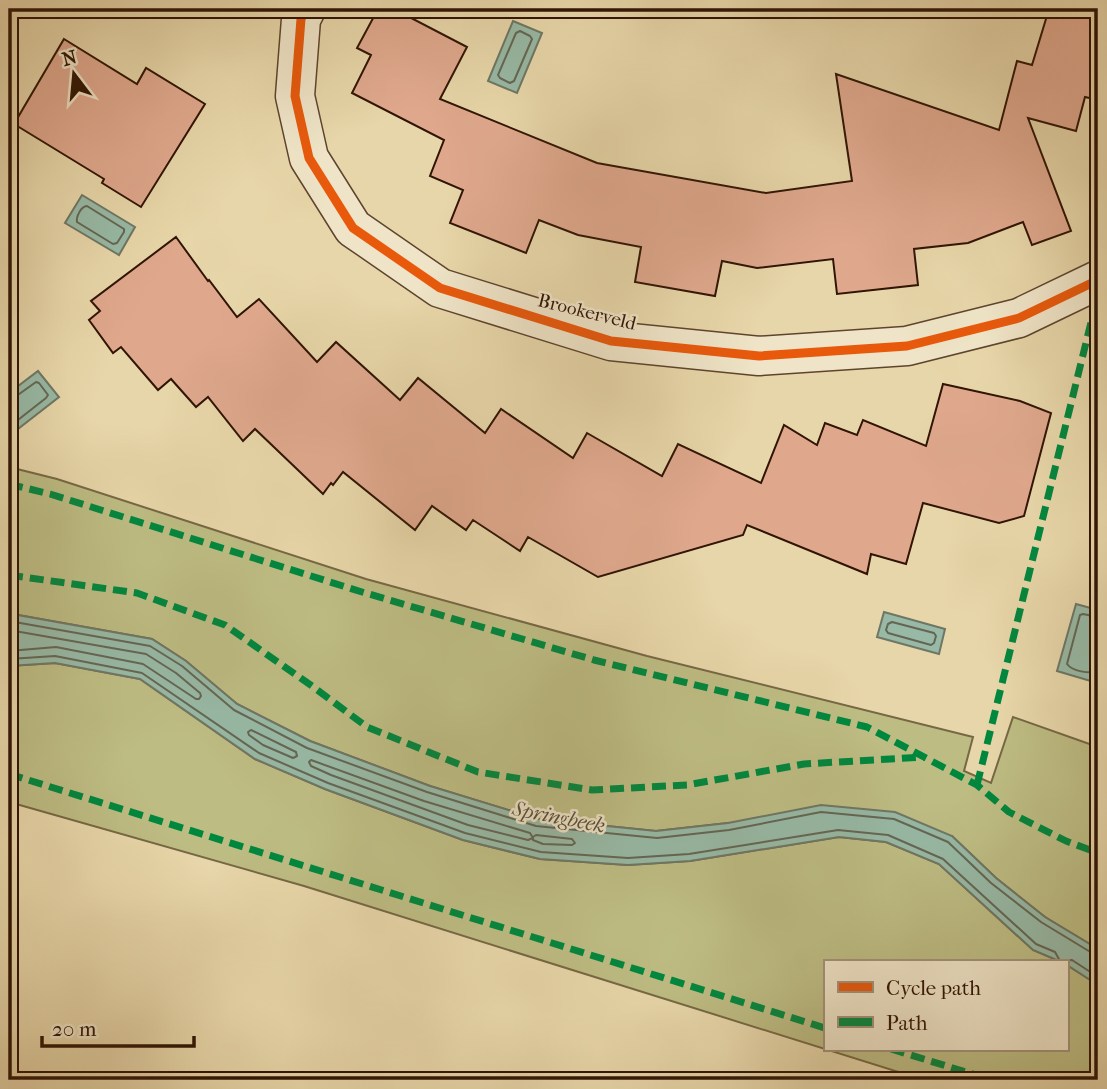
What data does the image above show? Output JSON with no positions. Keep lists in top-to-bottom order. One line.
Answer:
{"streets":{"street":["Brookerveld"]},"water":["Springbeek"],"legend":["Cycle path","Path"],"scale_bar":"20 m","north":"top"}
